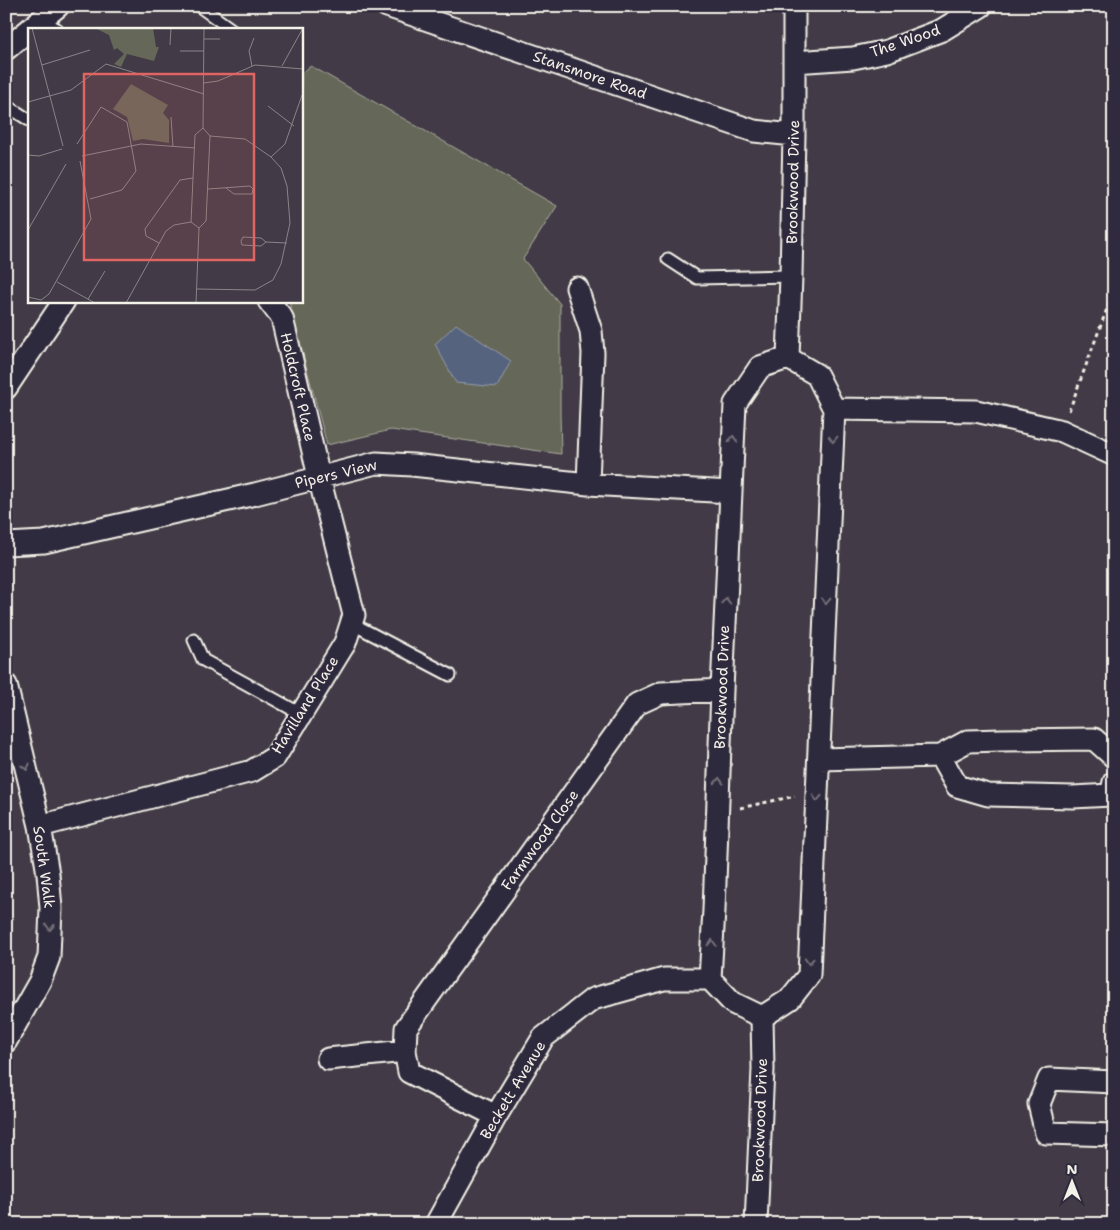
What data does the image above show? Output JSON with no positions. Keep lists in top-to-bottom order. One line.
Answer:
{"streets":{"street":["The Wood","Stansmore Road","Brookwood Drive","Holdcroft Place","Pipers View","Havilland Place","Farmwood Close","South Walk","Beckett Avenue"]},"crossings":[["The Wood","Brookwood Drive"],["Stansmore Road","Brookwood Drive"],["Brookwood Drive","Pipers View"],["Brookwood Drive","Farmwood Close"],["Brookwood Drive","Beckett Avenue"],["Holdcroft Place","Pipers View"],["Holdcroft Place","Havilland Place"],["Pipers View","Havilland Place"],["Havilland Place","South Walk"],["Farmwood Close","Beckett Avenue"]],"one_way":["South Walk"],"north":"top"}
